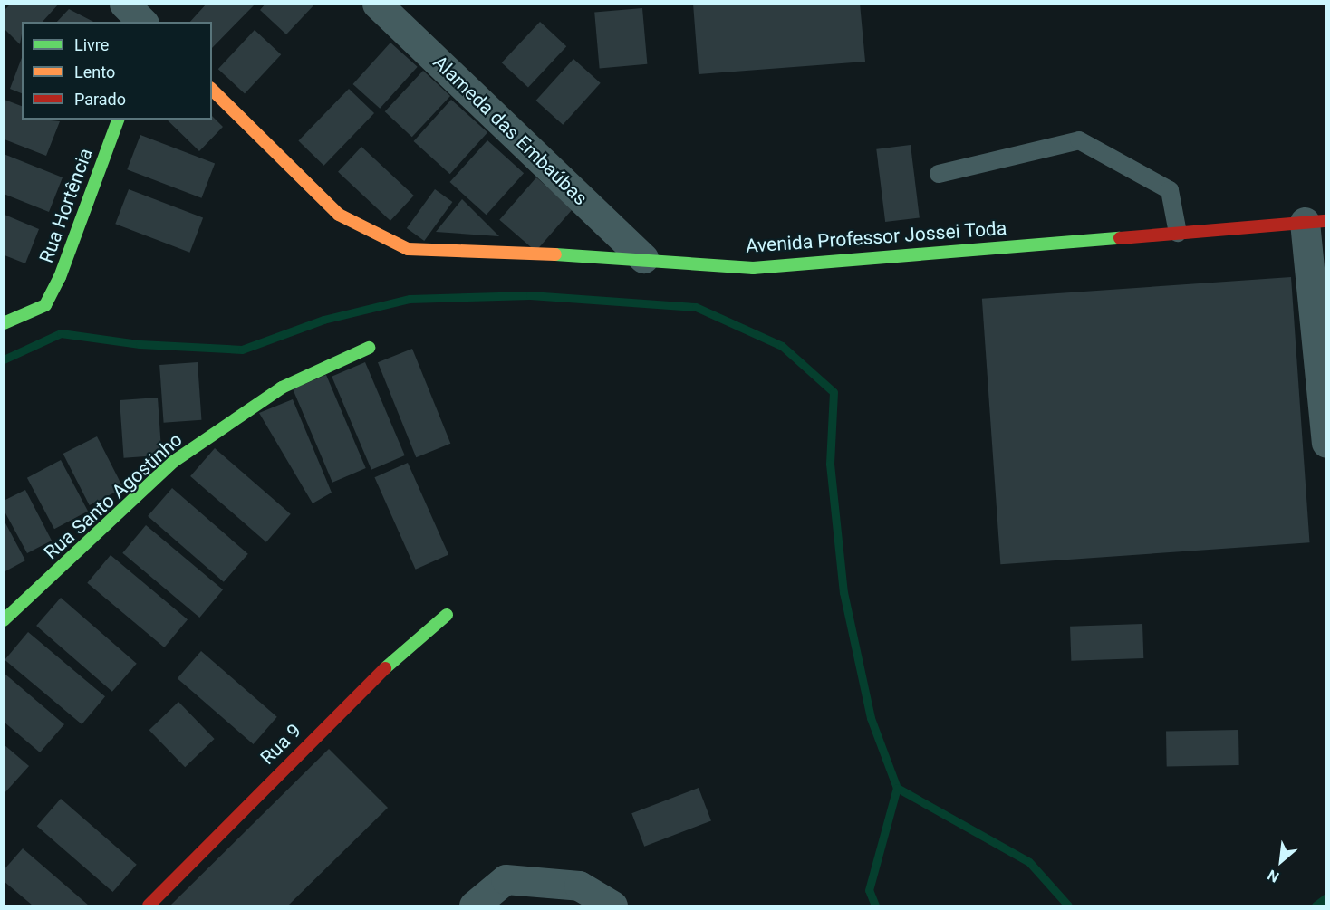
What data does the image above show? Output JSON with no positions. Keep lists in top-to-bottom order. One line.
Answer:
{"streets":{"street":["Alameda das Embaúbas","Rua Hortência","Avenida Professor Jossei Toda","Rua Santo Agostinho","Rua 9"]},"crossings":[["Alameda das Embaúbas","Avenida Professor Jossei Toda"]],"legend":["Livre","Lento","Parado"],"north":"bottom left"}
